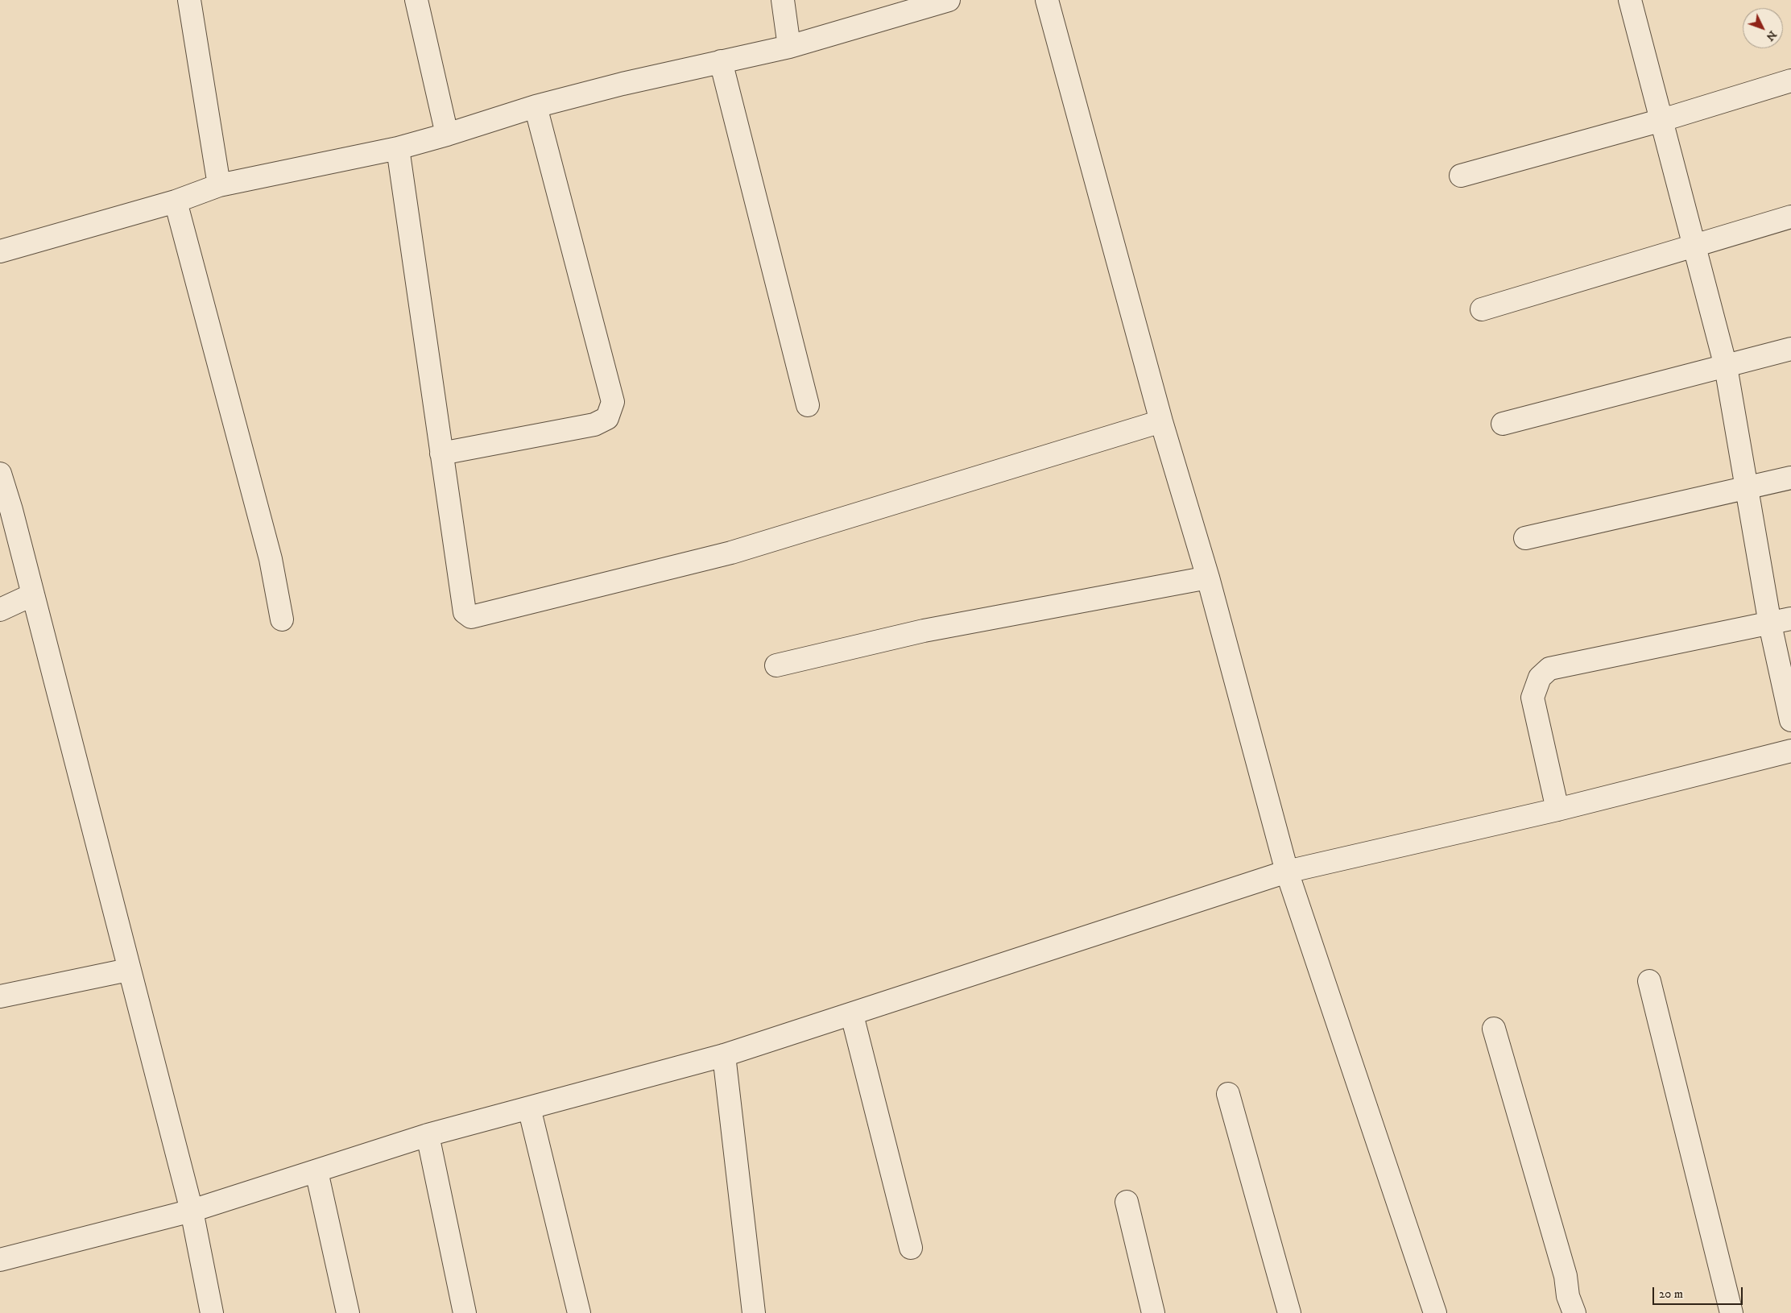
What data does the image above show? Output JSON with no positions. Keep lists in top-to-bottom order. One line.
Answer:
{"scale_bar":"20 m","north":"bottom right"}
